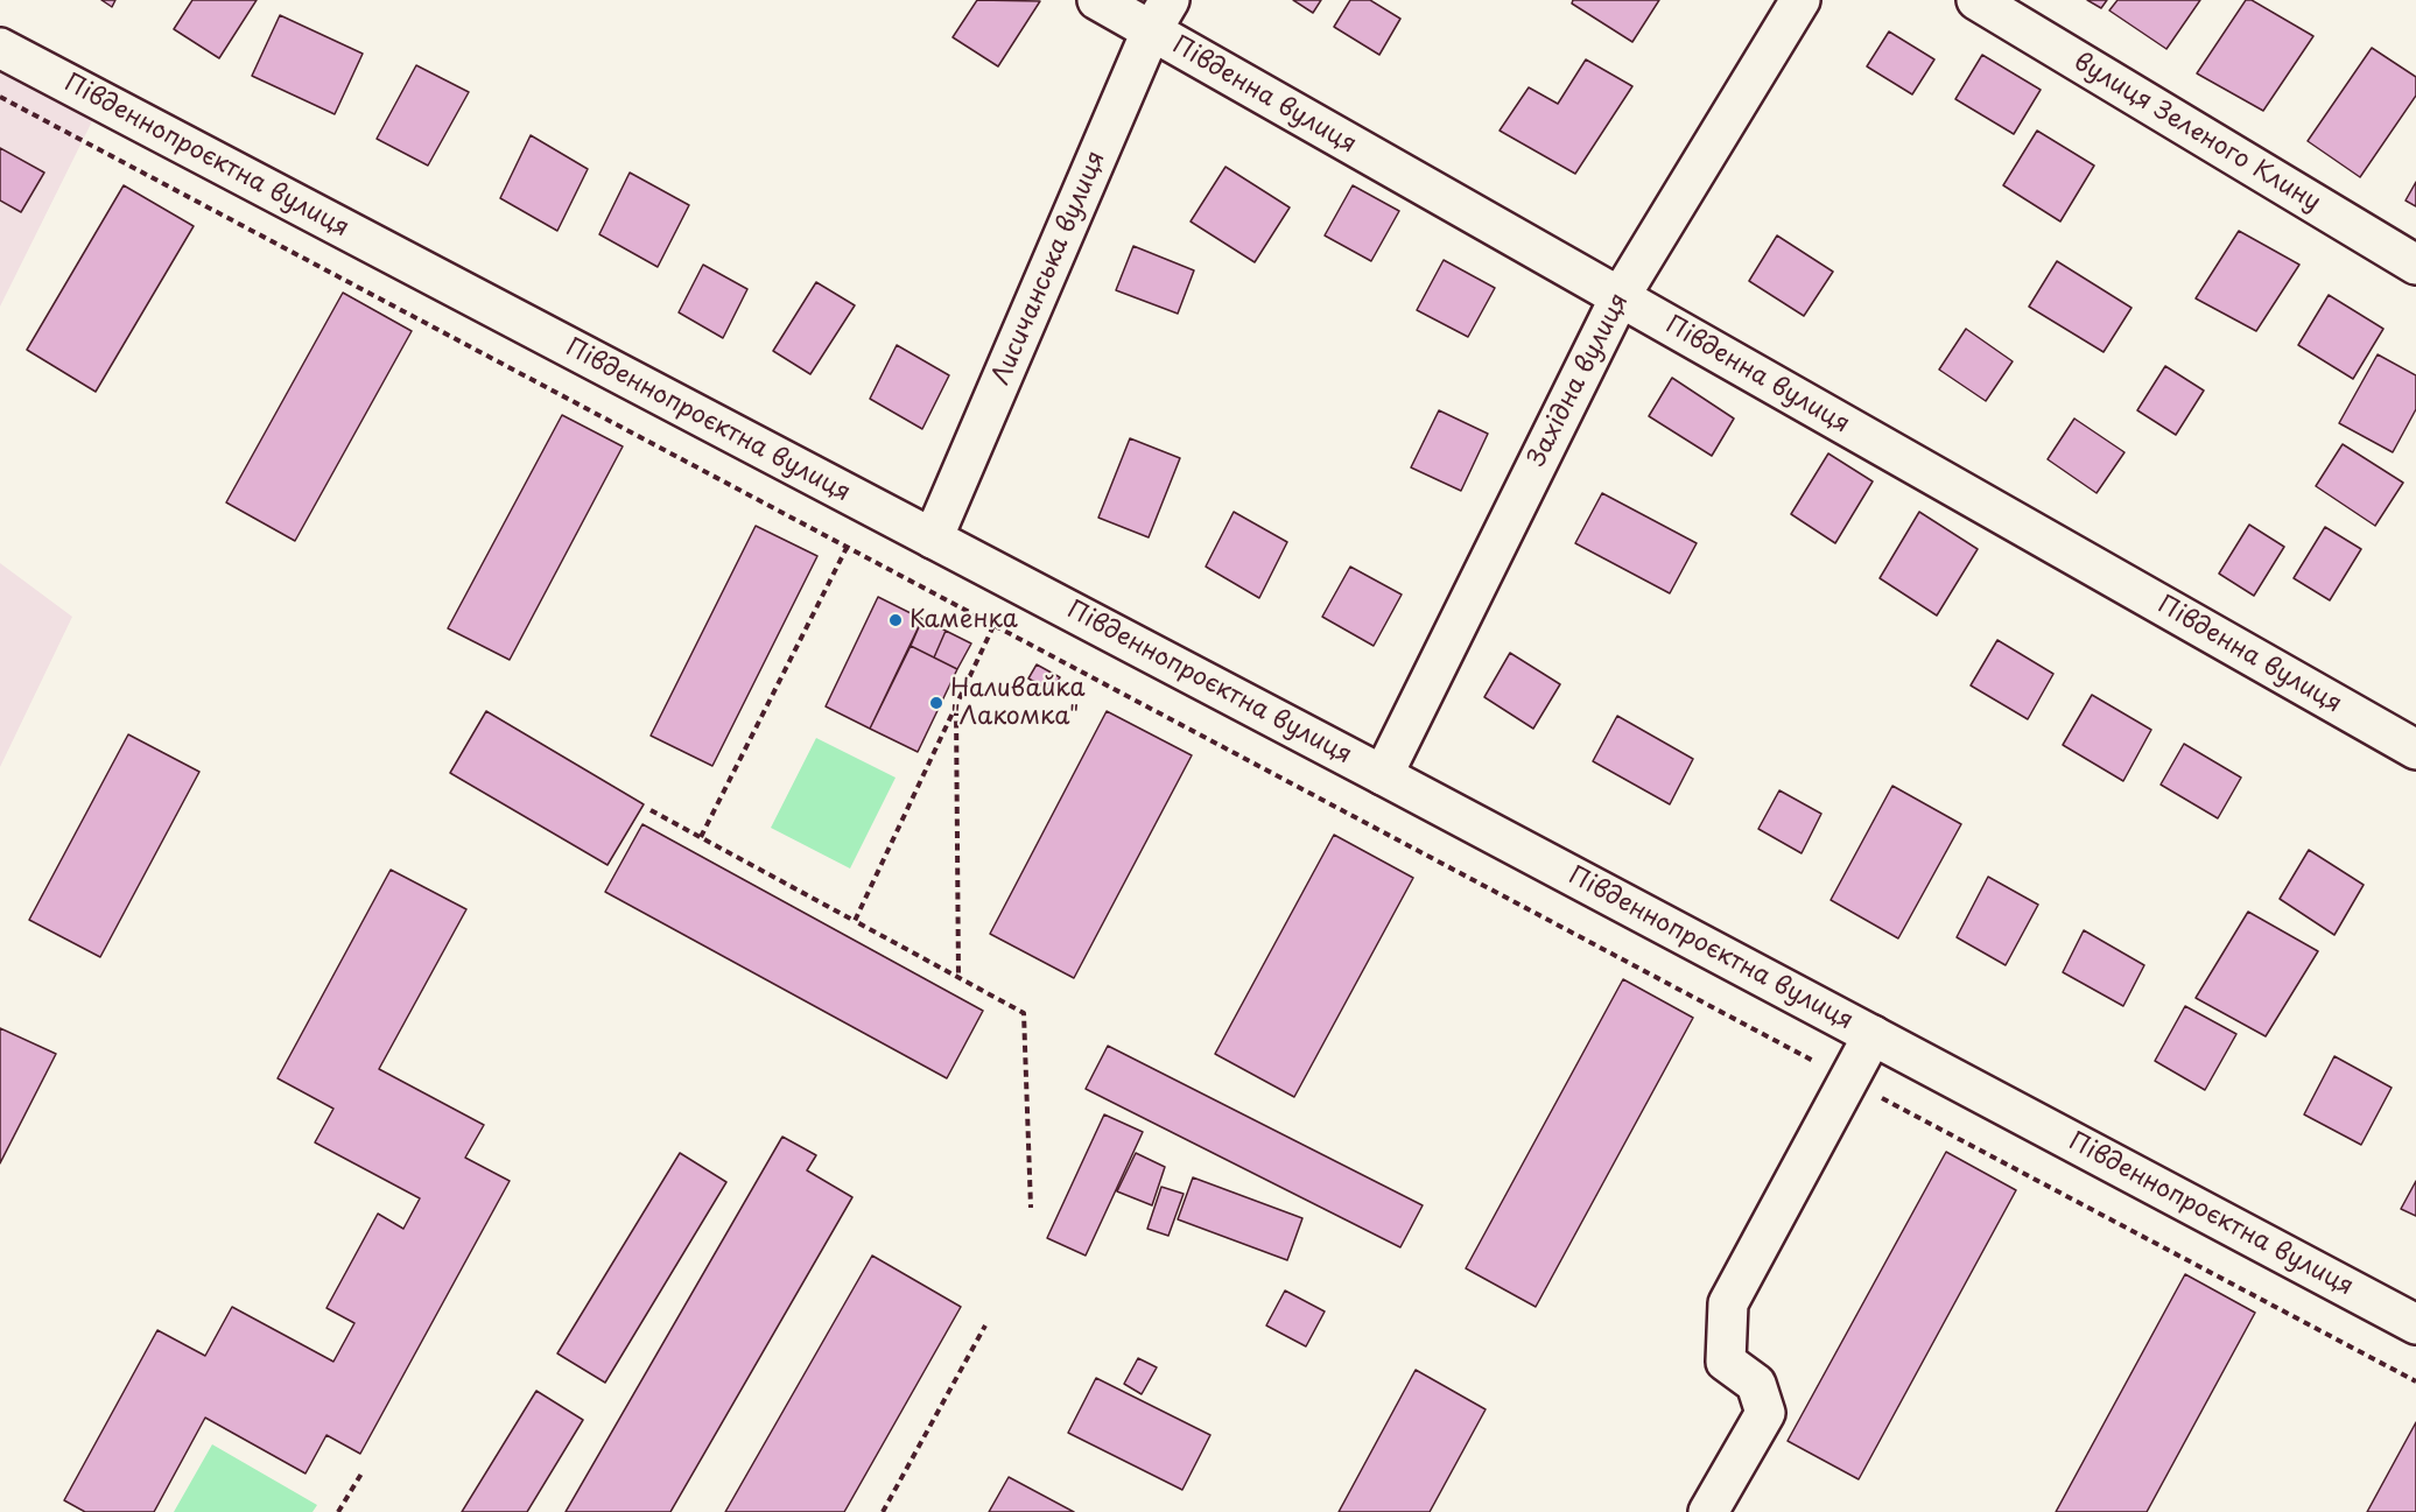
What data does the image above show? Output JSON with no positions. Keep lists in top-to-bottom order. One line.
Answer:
{"streets":{"street":["Південна вулиця","вулиця Зеленого Клину","Південнопроєктна вулиця","Лисичанська вулиця","Західна вулиця"]},"crossings":[["Південна вулиця","Лисичанська вулиця"],["Південна вулиця","Західна вулиця"],["Південнопроєктна вулиця","Лисичанська вулиця"],["Південнопроєктна вулиця","Західна вулиця"]],"places":["Каменка","Наливайка \"Лакомка\""]}
